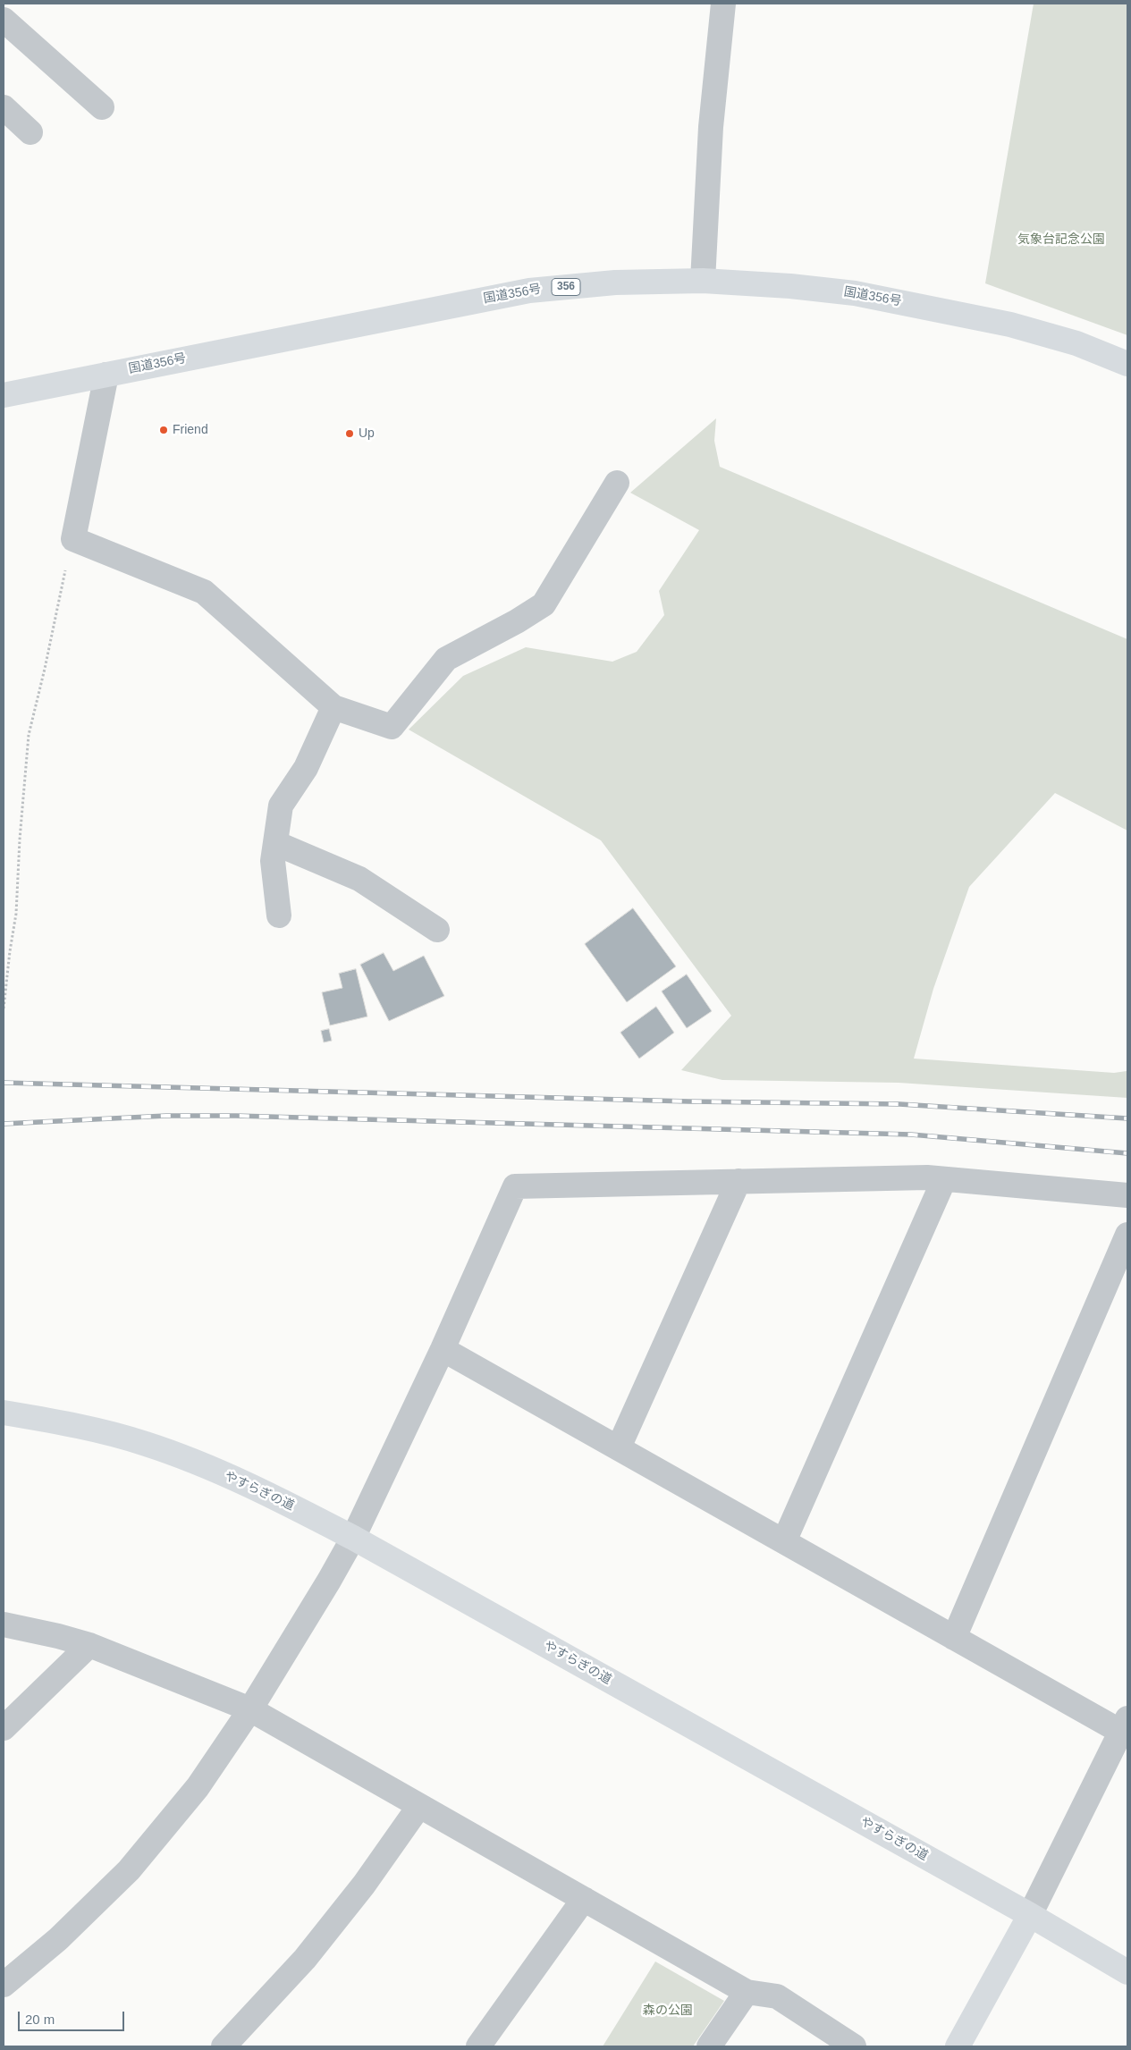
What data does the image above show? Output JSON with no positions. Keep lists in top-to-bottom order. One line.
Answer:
{"streets":{"main road":["356","国道356号","やすらぎの道"]},"parks":["気象台記念公園","森の公園"],"places":["Friend","Up"],"scale_bar":"20 m"}
